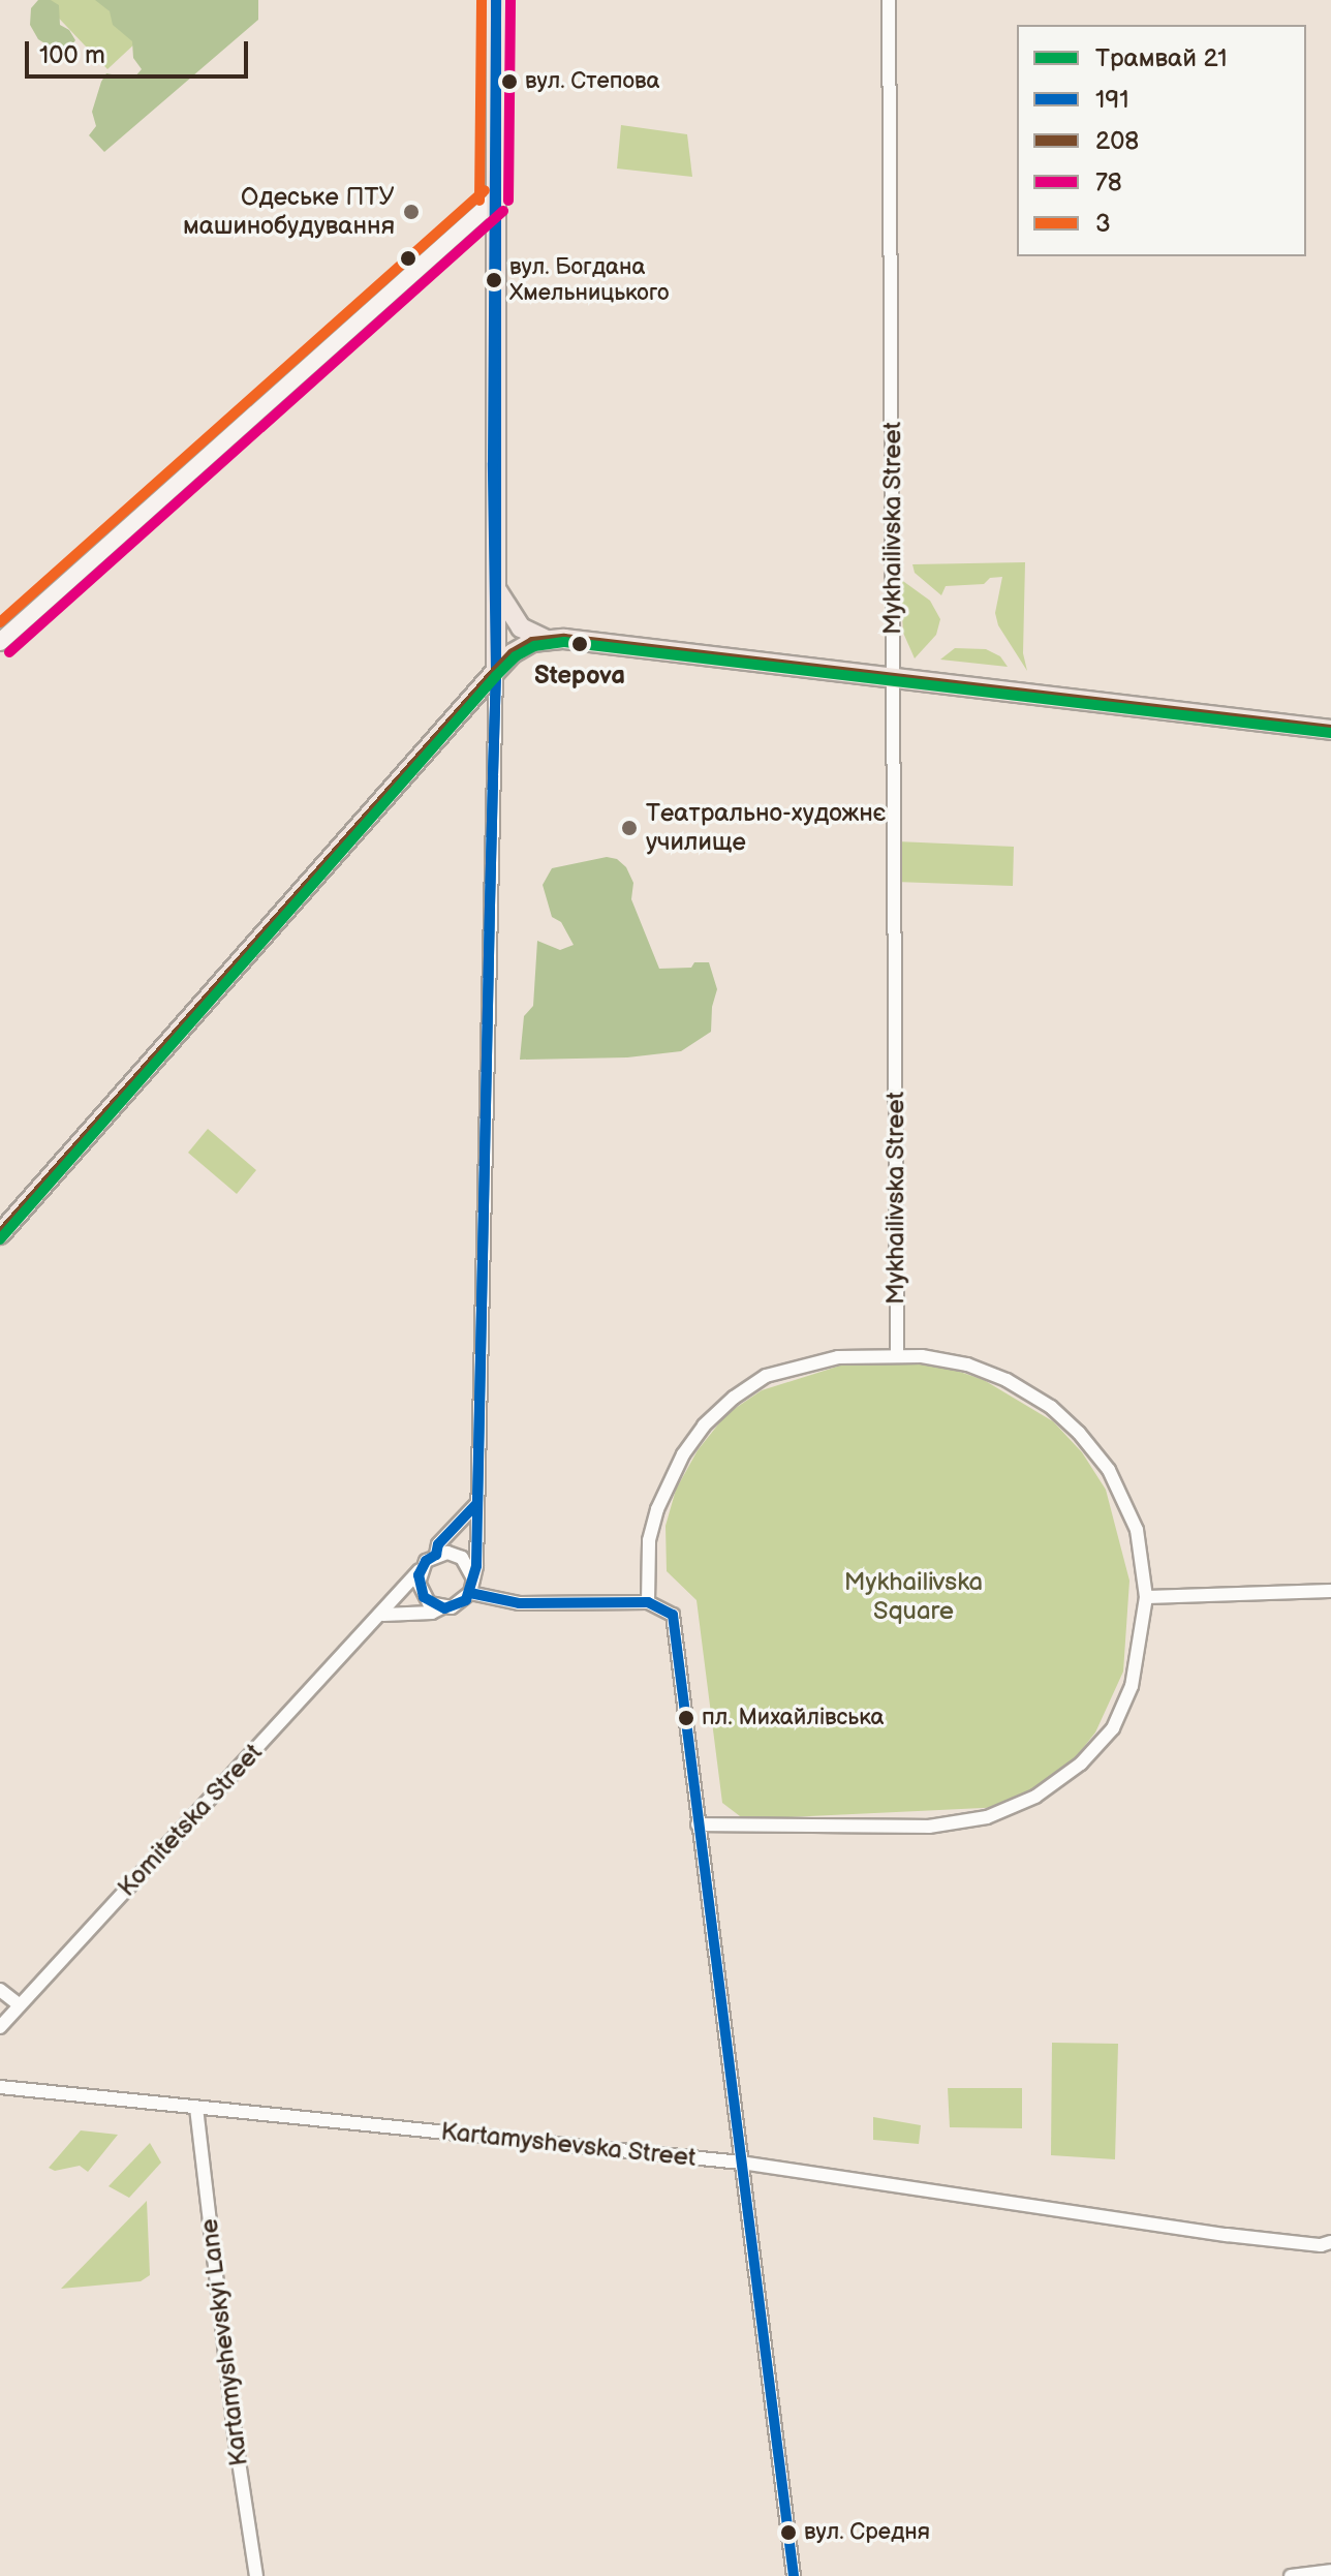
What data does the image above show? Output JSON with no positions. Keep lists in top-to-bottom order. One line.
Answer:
{"streets":{"street":["Mykhailivska Street","Komitetska Street","Kartamyshevska Street","Kartamyshevskyi Lane"]},"crossings":[["Kartamyshevska Street","Kartamyshevskyi Lane"]],"parks":["Mykhailivska Square"],"places":["вул. Степова","Одеське ПТУ машинобудування","вул. Богдана Хмельницького","Stepova","Театрально-художнє училище","пл. Михайлiвська","вул. Средня"],"lines":["transit line 191","transit line 78","transit line 3","transit line 208","tram line 21"],"legend":["Трамвай 21","191","208","78","3"],"scale_bar":"100 m"}
